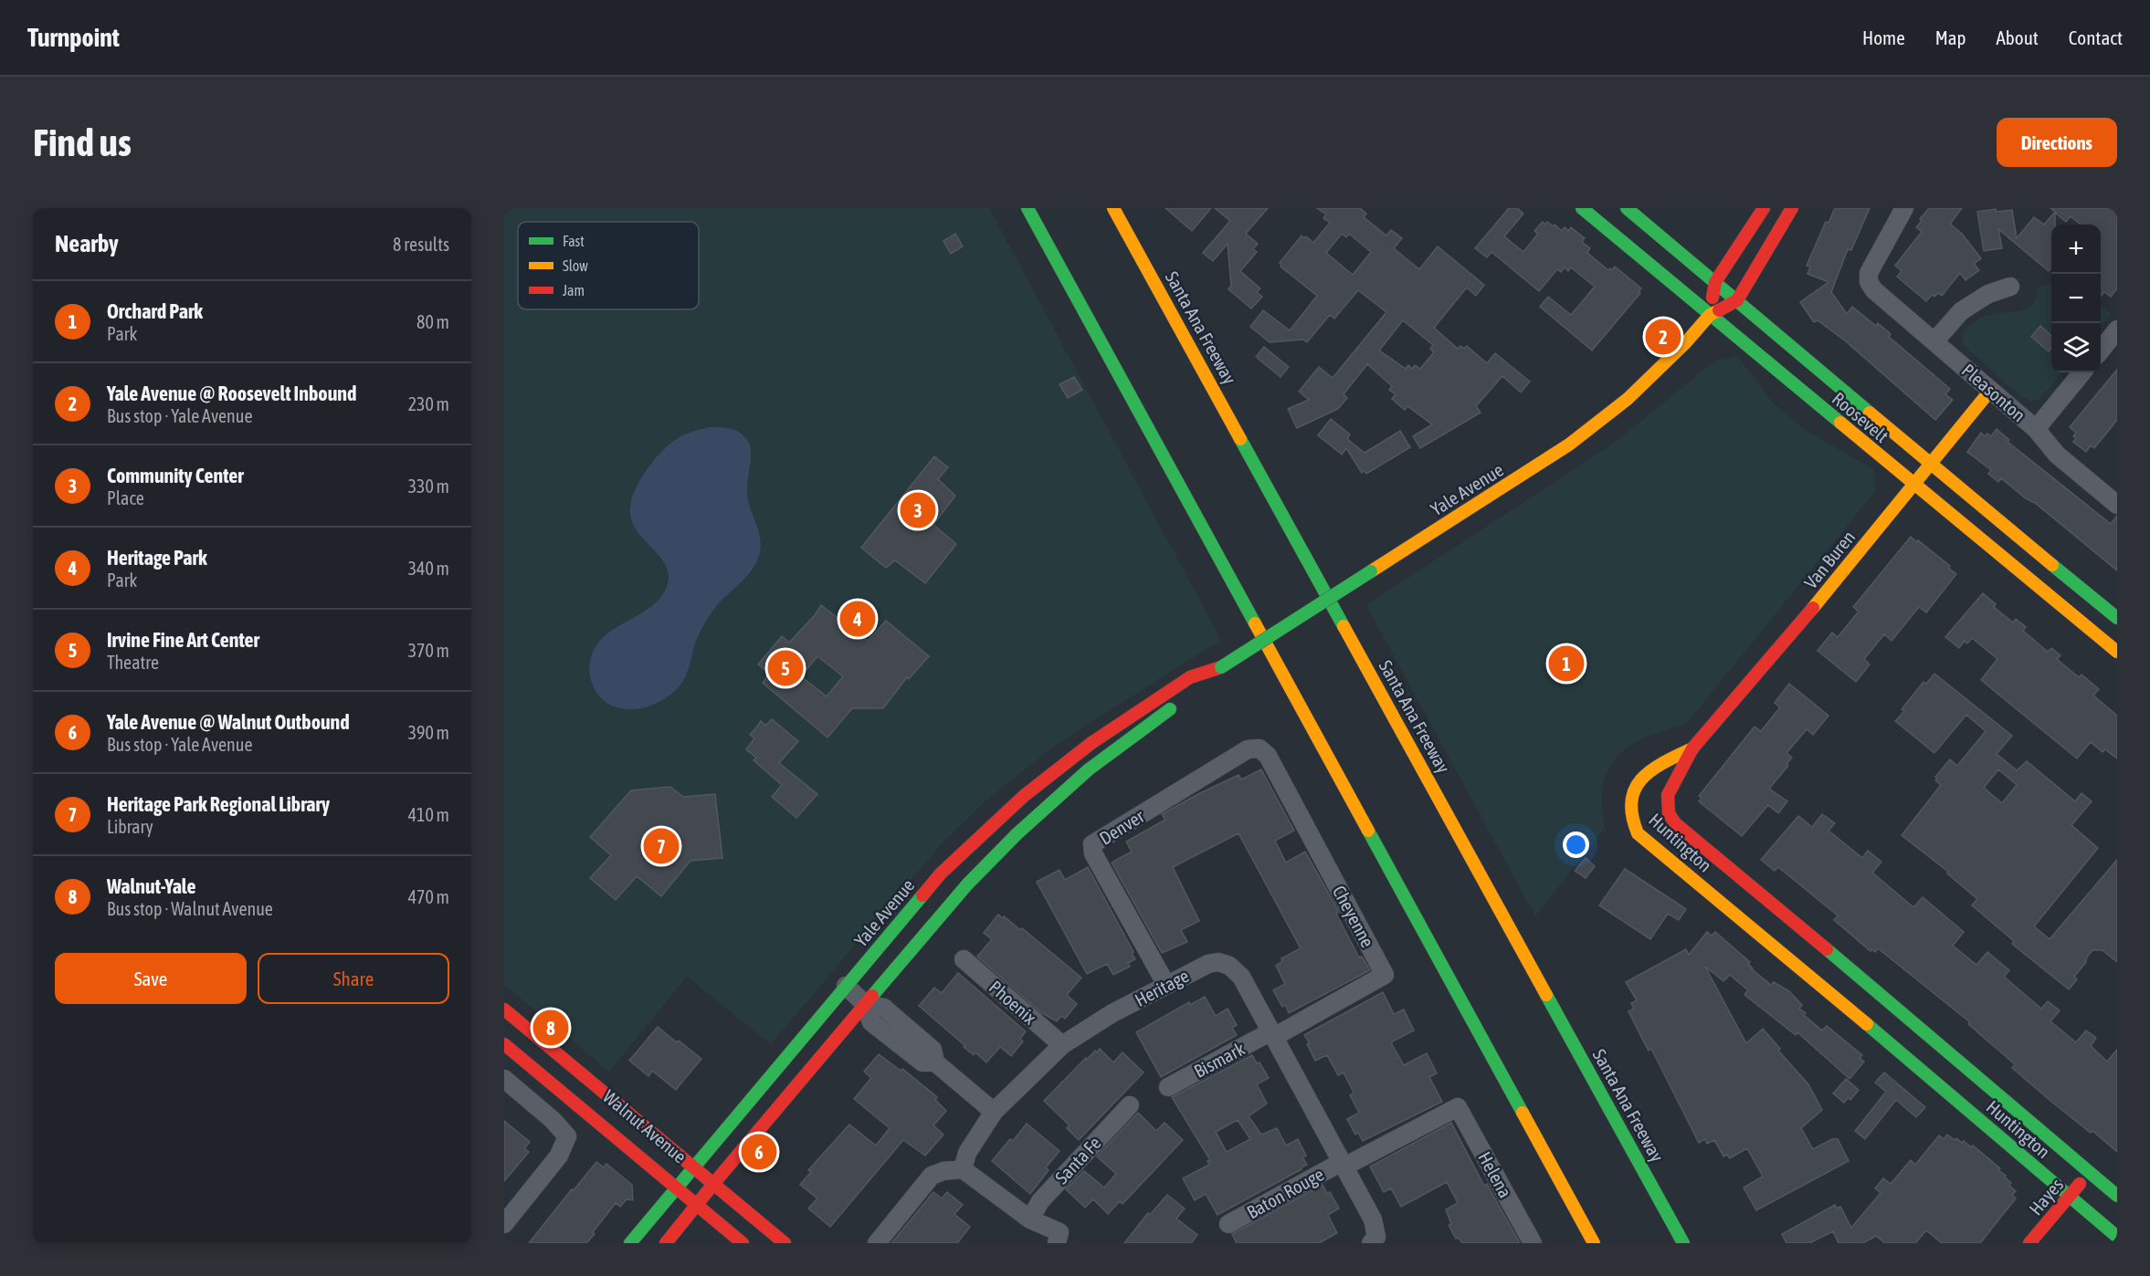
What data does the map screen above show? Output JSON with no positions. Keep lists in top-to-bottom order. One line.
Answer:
{"streets":{"main road":["Santa Ana Freeway","Roosevelt","Yale Avenue","Van Buren","Huntington","Walnut Avenue","Hayes"],"street":["Pleasonton","Denver","Cheyenne","Heritage","Phoenix","Bismark","Santa Fe","Helena","Baton Rouge"]},"crossings":[["Pleasonton","Van Buren"],["Roosevelt","Yale Avenue"],["Roosevelt","Van Buren"],["Yale Avenue","Walnut Avenue"],["Van Buren","Huntington"],["Denver","Cheyenne"],["Denver","Heritage"],["Huntington","Hayes"],["Cheyenne","Heritage"],["Cheyenne","Bismark"],["Heritage","Phoenix"],["Heritage","Bismark"],["Heritage","Baton Rouge"],["Helena","Baton Rouge"]],"legend":["Fast","Slow","Jam"],"page":{"header":"Turnpoint","nav":["Home","Map","About","Contact"],"buttons":["Directions",["Save","Share"]],"title":"Find us","heading":["Nearby","8 results"],"map_buttons":["+","−"],"list":[{"mark":"1","name":"Orchard Park","note":"Park","value":"80 m"},{"mark":"2","name":"Yale Avenue @ Roosevelt Inbound","note":"Bus stop · Yale Avenue","value":"230 m"},{"mark":"3","name":"Community Center","note":"Place","value":"330 m"},{"mark":"4","name":"Heritage Park","note":"Park","value":"340 m"},{"mark":"5","name":"Irvine Fine Art Center","note":"Theatre","value":"370 m"},{"mark":"6","name":"Yale Avenue @ Walnut Outbound","note":"Bus stop · Yale Avenue","value":"390 m"},{"mark":"7","name":"Heritage Park Regional Library","note":"Library","value":"410 m"},{"mark":"8","name":"Walnut-Yale","note":"Bus stop · Walnut Avenue","value":"470 m"}],"pins":["2","3","4","1","5","7","8","6"]}}
